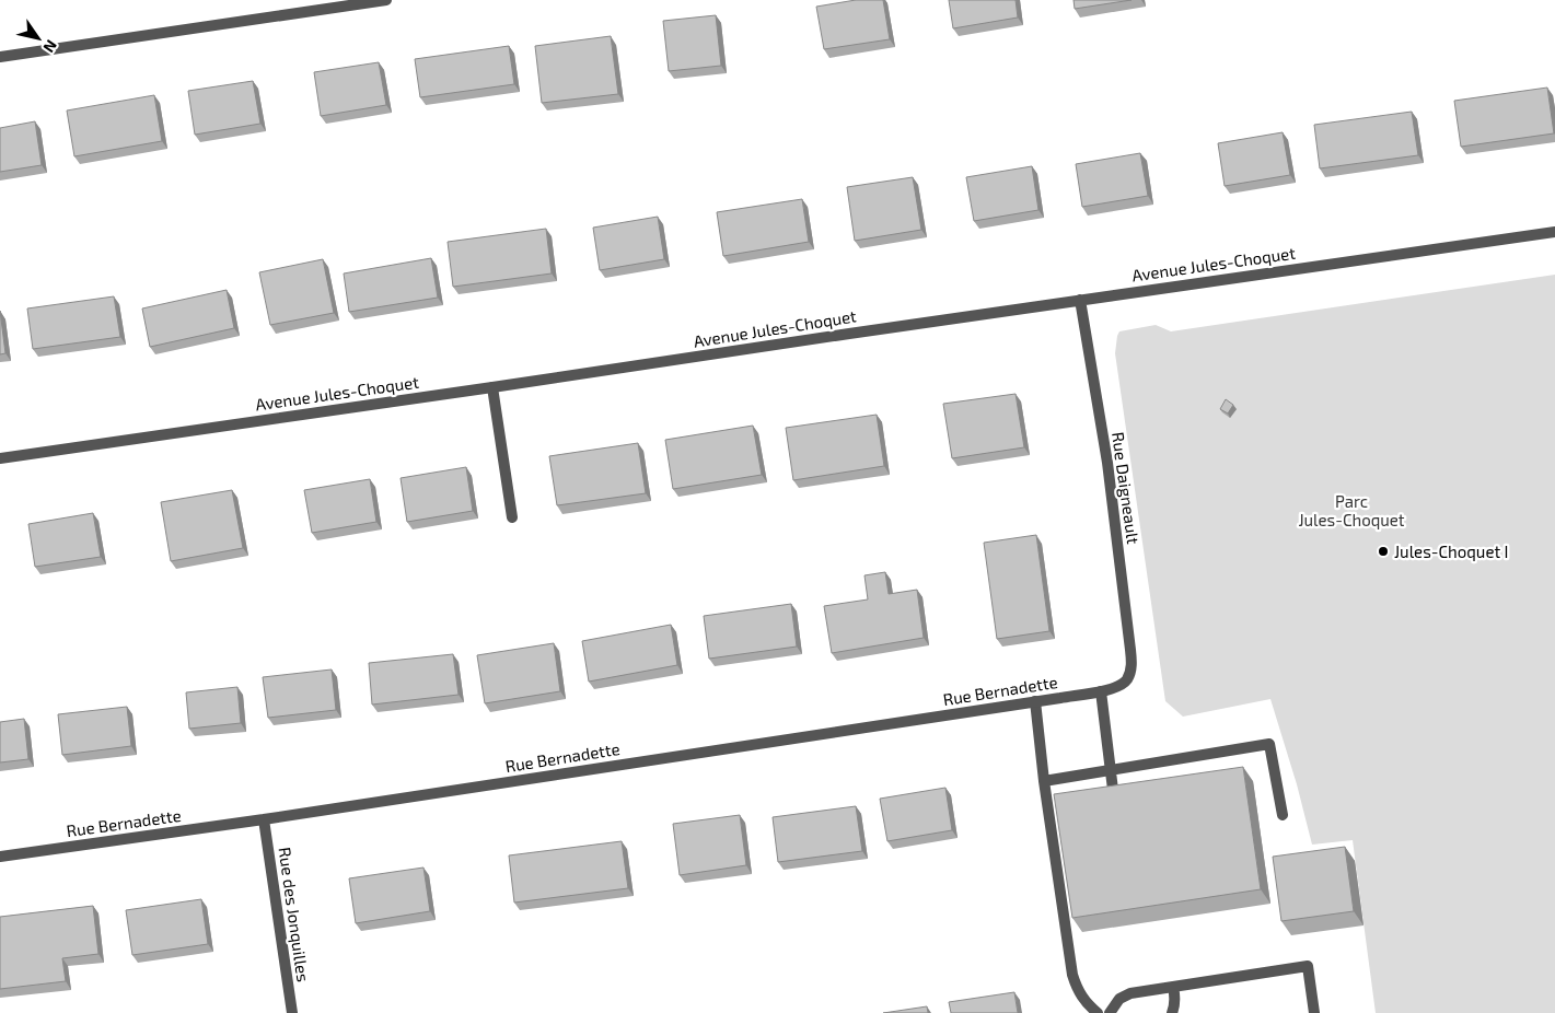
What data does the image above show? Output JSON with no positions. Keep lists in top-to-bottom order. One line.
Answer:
{"streets":{"street":["Avenue Jules-Choquet","Rue Daigneault","Rue Bernadette","Rue des Jonquilles"]},"crossings":[["Avenue Jules-Choquet","Rue Daigneault"],["Rue Daigneault","Rue Bernadette"],["Rue Bernadette","Rue des Jonquilles"]],"parks":["Parc Jules-Choquet"],"places":["Jules-Choquet I"],"north":"bottom right"}
